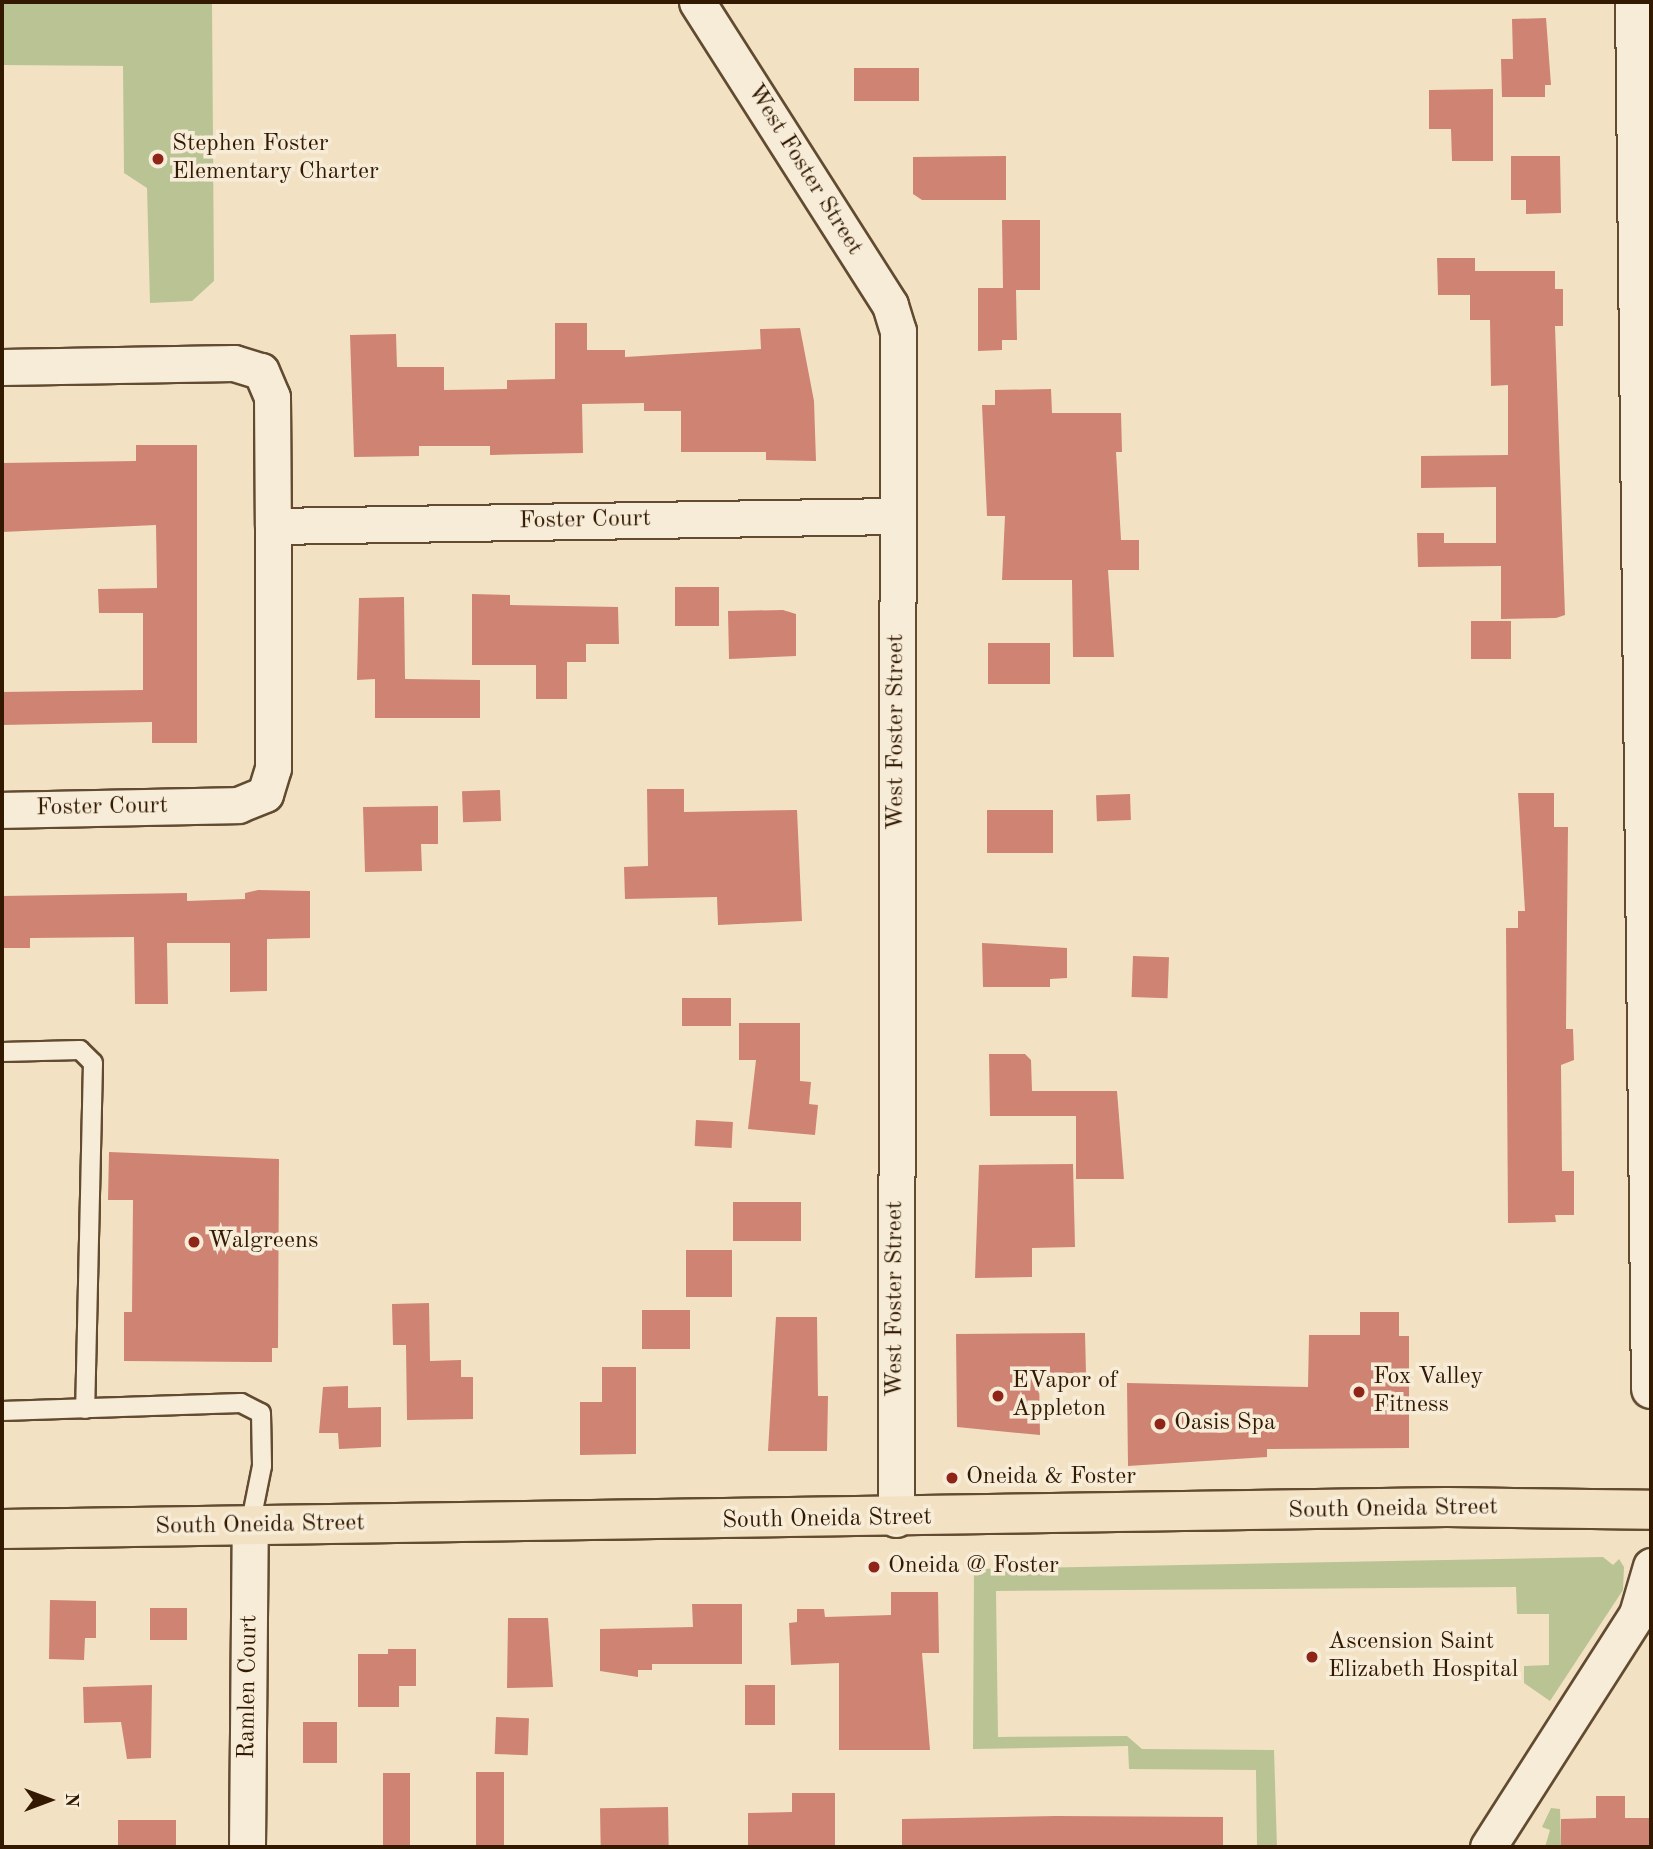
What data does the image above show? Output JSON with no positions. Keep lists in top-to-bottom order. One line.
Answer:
{"streets":{"main road":["South Oneida Street"],"street":["West Foster Street","Foster Court","Ramlen Court"]},"crossings":[["West Foster Street","Foster Court"],["West Foster Street","South Oneida Street"],["South Oneida Street","Ramlen Court"]],"places":["Stephen Foster Elementary Charter","Walgreens","Fox Valley Fitness","EVapor of Appleton","Oasis Spa","Oneida & Foster","Oneida @ Foster","Ascension Saint Elizabeth Hospital"],"north":"right"}
